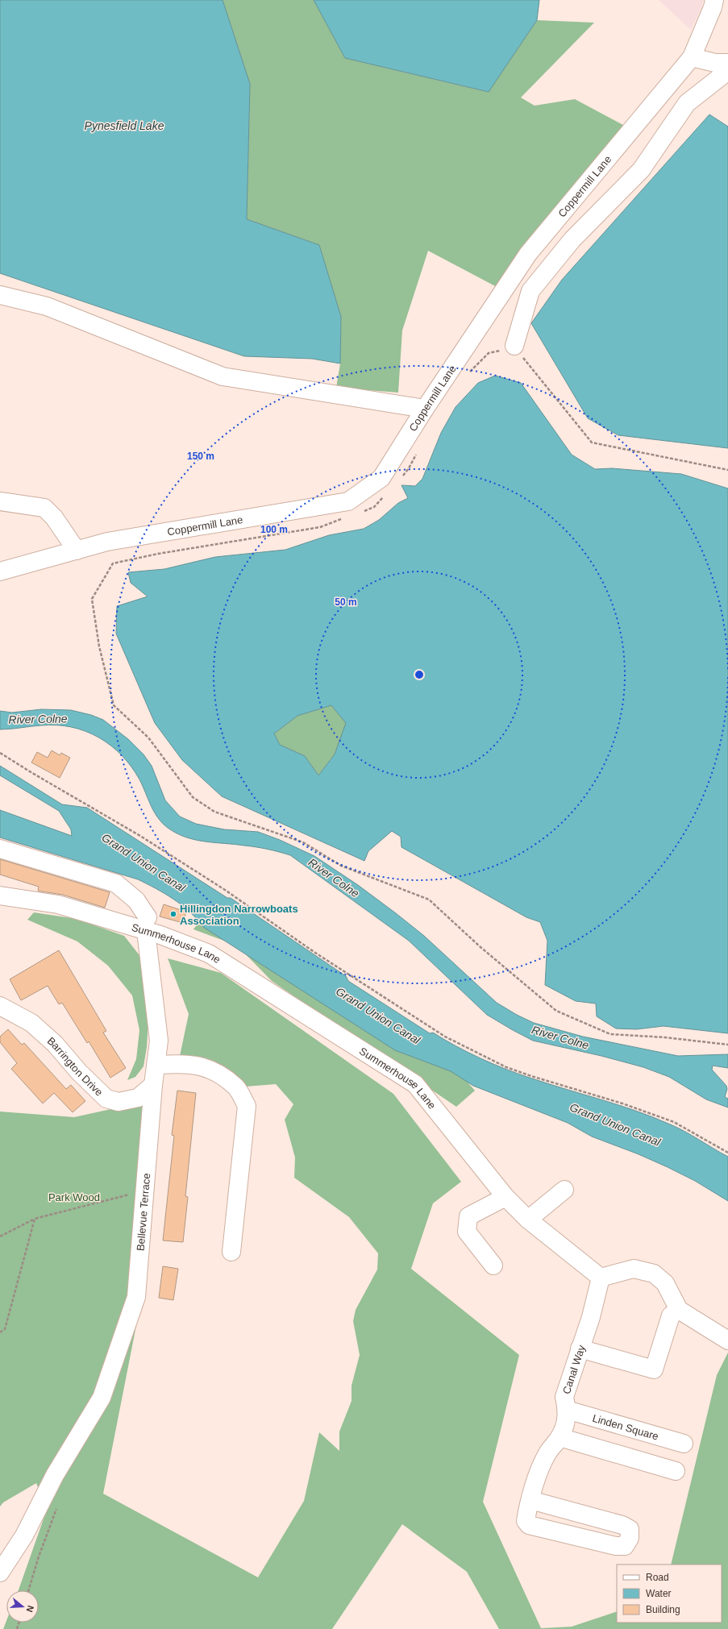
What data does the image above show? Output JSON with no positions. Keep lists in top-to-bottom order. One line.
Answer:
{"streets":{"street":["Coppermill Lane","Summerhouse Lane","Barrington Drive","Bellevue Terrace","Canal Way","Linden Square"]},"crossings":[["Summerhouse Lane","Bellevue Terrace"],["Summerhouse Lane","Canal Way"],["Barrington Drive","Bellevue Terrace"],["Canal Way","Linden Square"]],"water":["Pynesfield Lake","River Colne","Grand Union Canal"],"parks":["Park Wood"],"places":["Hillingdon Narrowboats Association"],"legend":["Road","Water","Building"],"north":"right","rings":["150 m","100 m","50 m"]}
